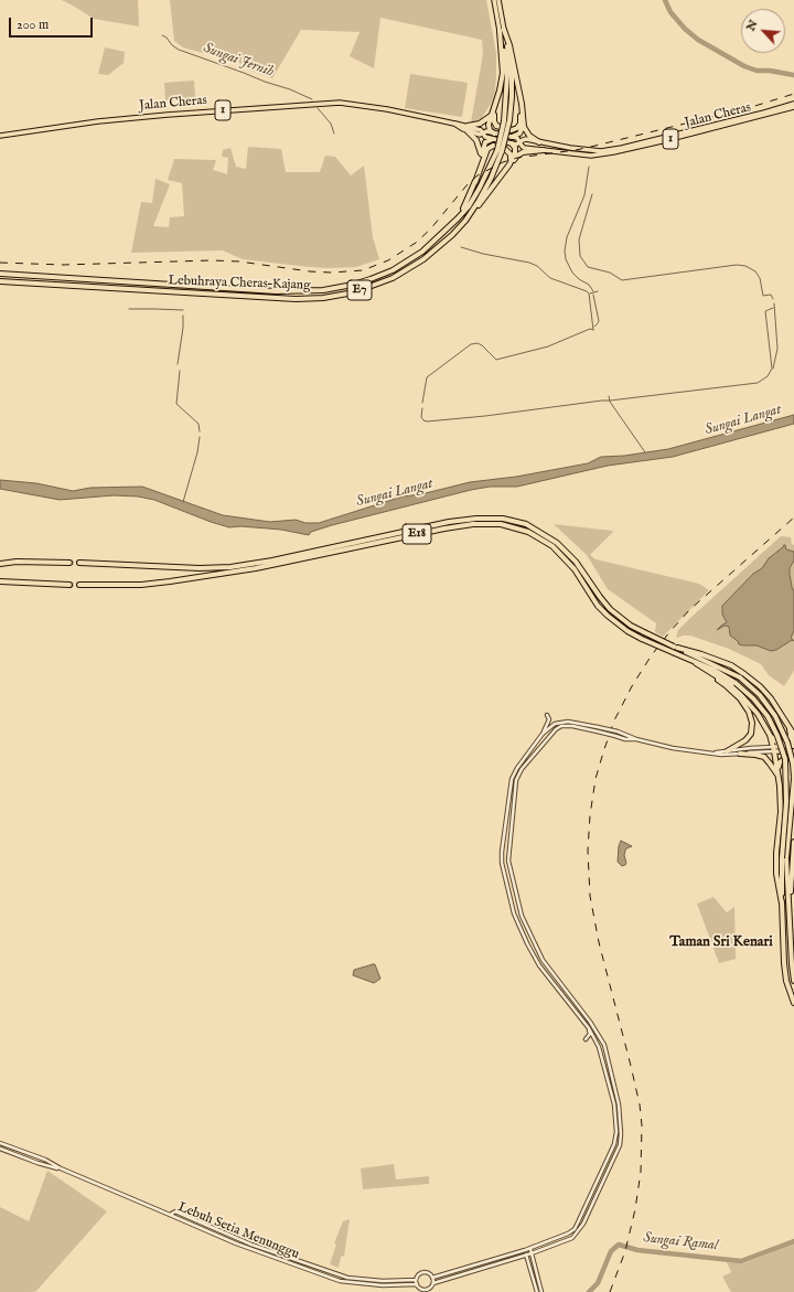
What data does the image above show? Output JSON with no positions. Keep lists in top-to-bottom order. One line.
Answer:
{"streets":{"highway":["Lebuhraya Cheras–Kajang","E7","E18"],"main road":["Jalan Cheras","1"],"street":["Lebuh Setia Menunggu"]},"crossings":[["Lebuhraya Cheras–Kajang","E7"]],"districts":["Taman Sri Kenari"],"water":["Sungai Jernih","Sungai Langat","Sungai Ramal"],"scale_bar":"200 m","north":"top left"}
